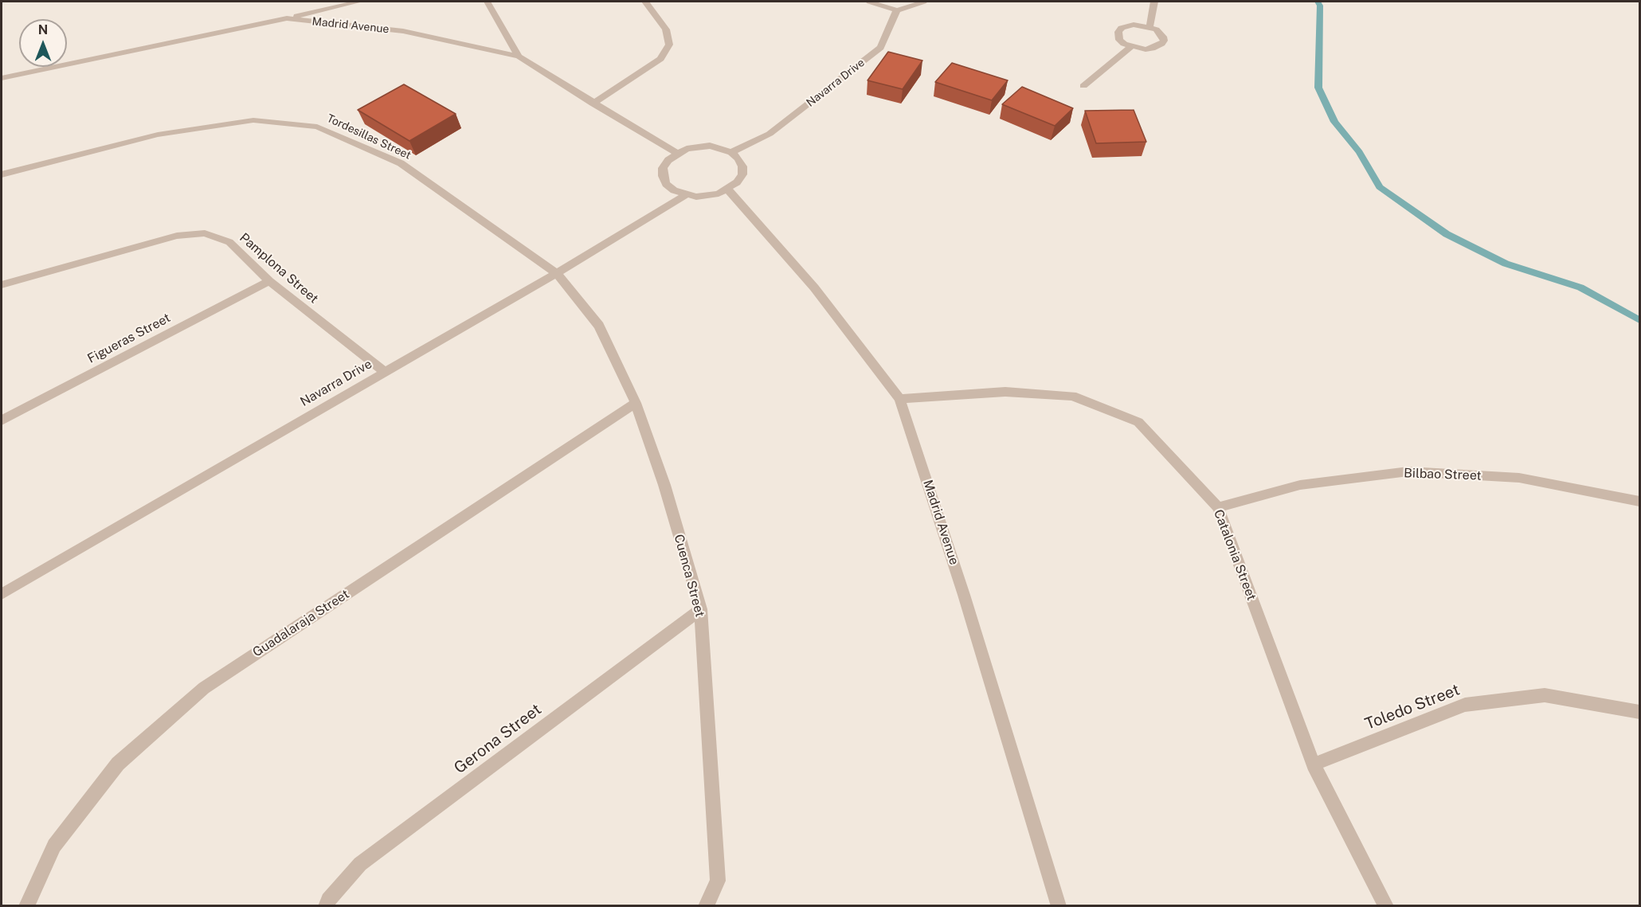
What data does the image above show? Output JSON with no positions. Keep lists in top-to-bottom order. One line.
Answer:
{"streets":{"street":["Madrid Avenue","Navarra Drive","Tordesillas Street","Pamplona Street","Figueras Street","Bilbao Street","Catalonia Street","Cuenca Street","Guadalaraja Street","Toledo Street","Gerona Street"]},"crossings":[["Madrid Avenue","Navarra Drive"],["Madrid Avenue","Catalonia Street"],["Navarra Drive","Tordesillas Street"],["Navarra Drive","Pamplona Street"],["Navarra Drive","Cuenca Street"],["Tordesillas Street","Cuenca Street"],["Pamplona Street","Figueras Street"],["Bilbao Street","Catalonia Street"],["Catalonia Street","Toledo Street"],["Cuenca Street","Guadalaraja Street"],["Cuenca Street","Gerona Street"]],"north":"top"}
